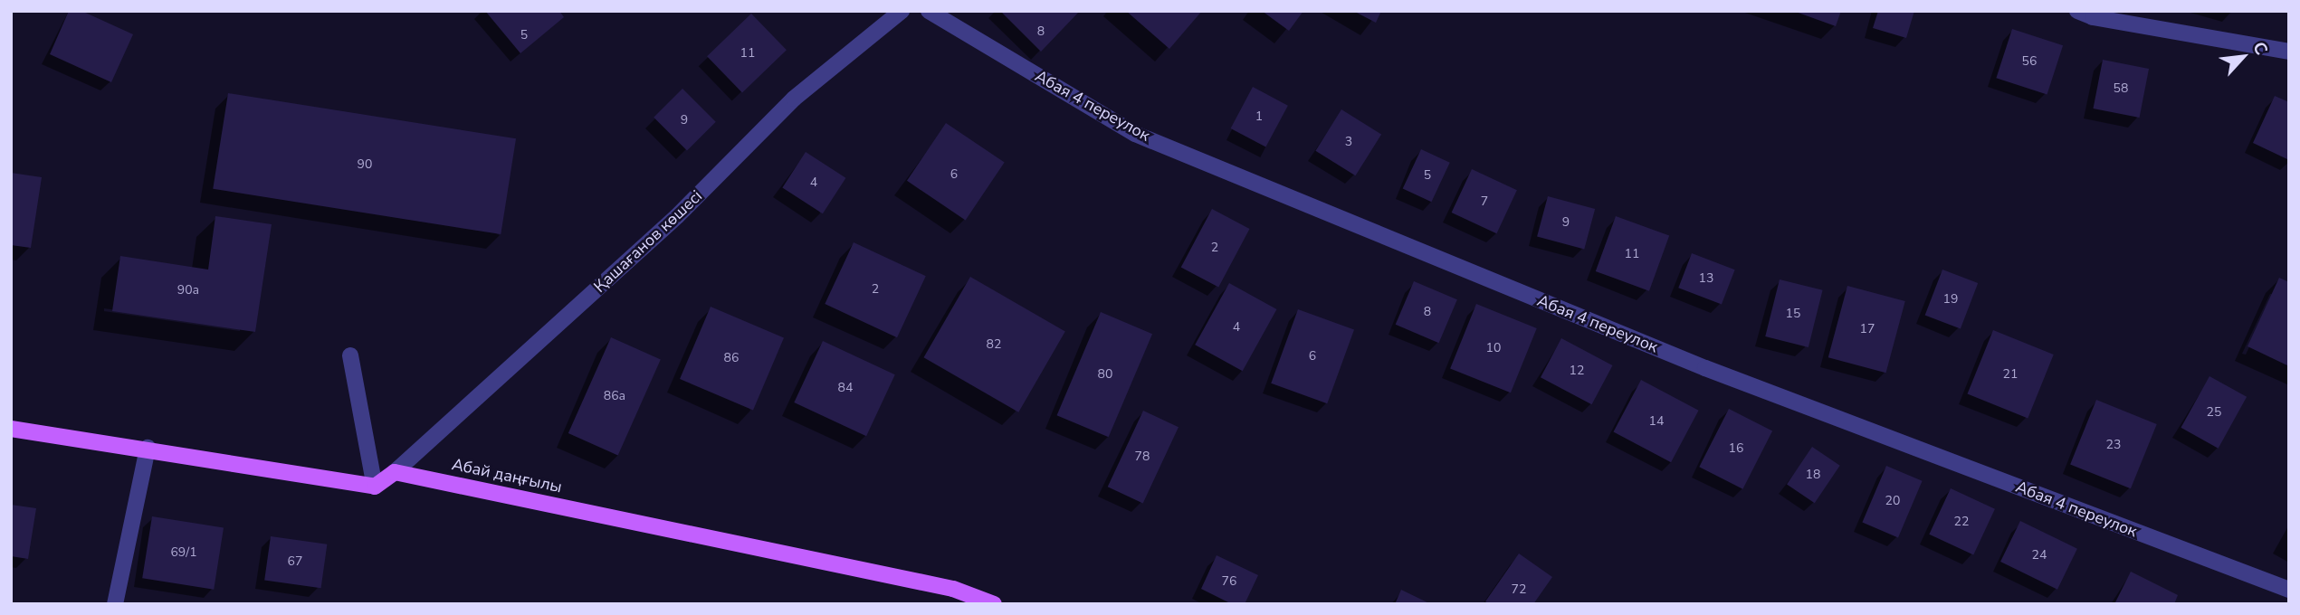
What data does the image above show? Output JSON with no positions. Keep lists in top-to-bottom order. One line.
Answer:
{"streets":{"main road":["Абай даңғылы"],"street":["Абая 4 переулок","Қашағанов көшесі"]},"crossings":[["Қашағанов көшесі","Абай даңғылы"]],"house_numbers":["8","5","11","56","58","1","9","3","90","6","5","4","7","9","2","11","13","2","90а","19","8","15","4","17","82","10","6","86","12","80","21","84","86а","25","14","23","16","78","18","20","22","69/1","24","67","76","72"],"north":"top right"}
